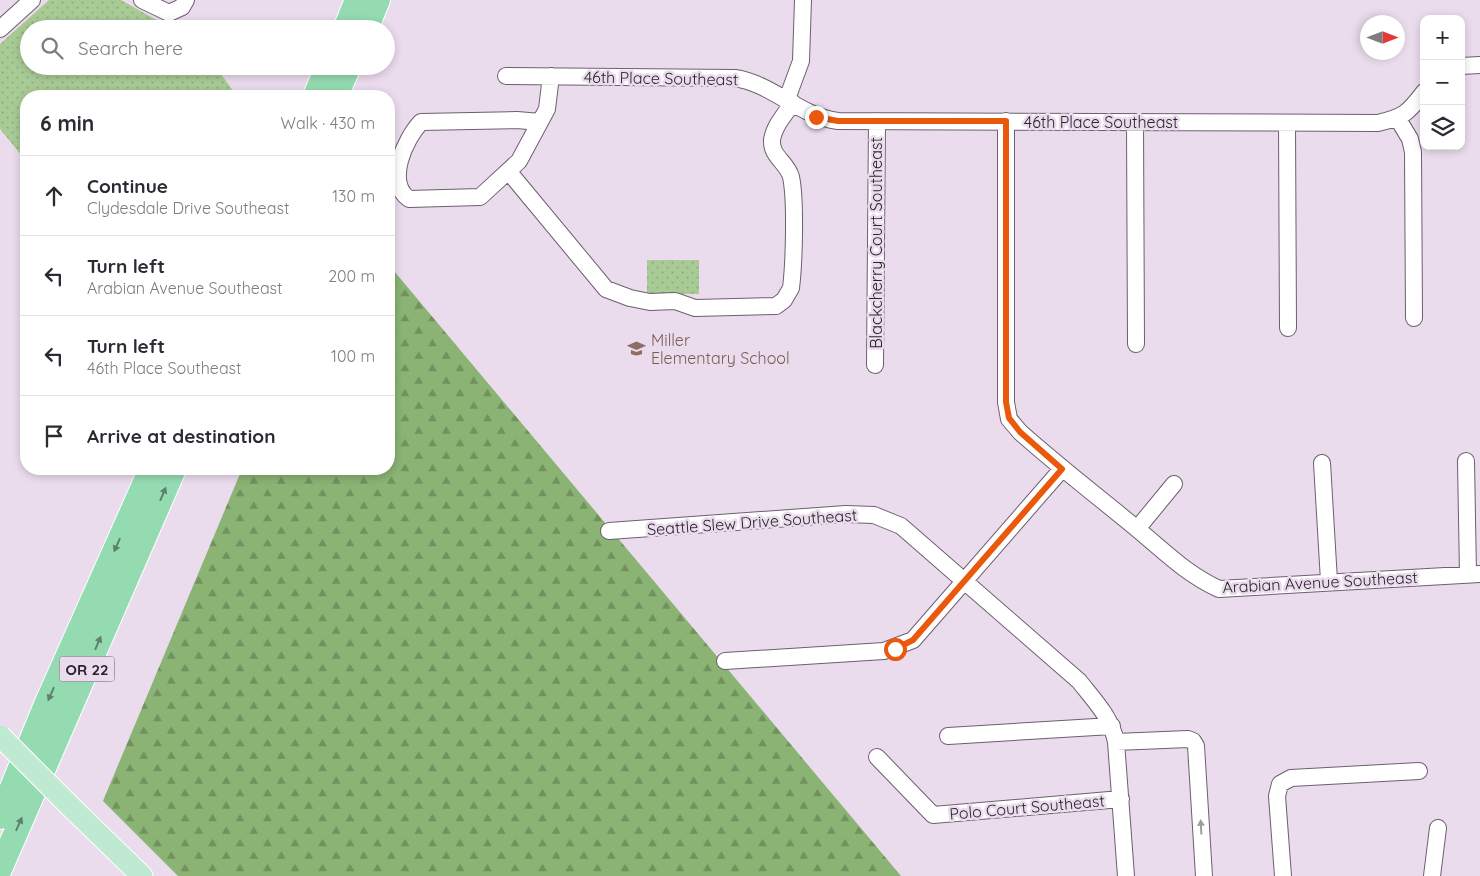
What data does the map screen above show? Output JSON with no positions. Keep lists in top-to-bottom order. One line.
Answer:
{"streets":{"highway":["OR 22"],"street":["46th Place Southeast","Blackcherry Court Southeast","Seattle Slew Drive Southeast","Arabian Avenue Southeast","Polo Court Southeast"]},"crossings":[["46th Place Southeast","Blackcherry Court Southeast"],["46th Place Southeast","Arabian Avenue Southeast"],["Seattle Slew Drive Southeast","Polo Court Southeast"]],"places":{"school or university":["Miller Elementary School"]},"north":"right","page":{"map_buttons":["+","−"],"search":"Search here","heading":["6 min","Walk · 430 m"],"list":[["Continue","Clydesdale Drive Southeast","130 m"],["Turn left","Arabian Avenue Southeast","200 m"],["Turn left","46th Place Southeast","100 m"],"Arrive at destination"]}}
